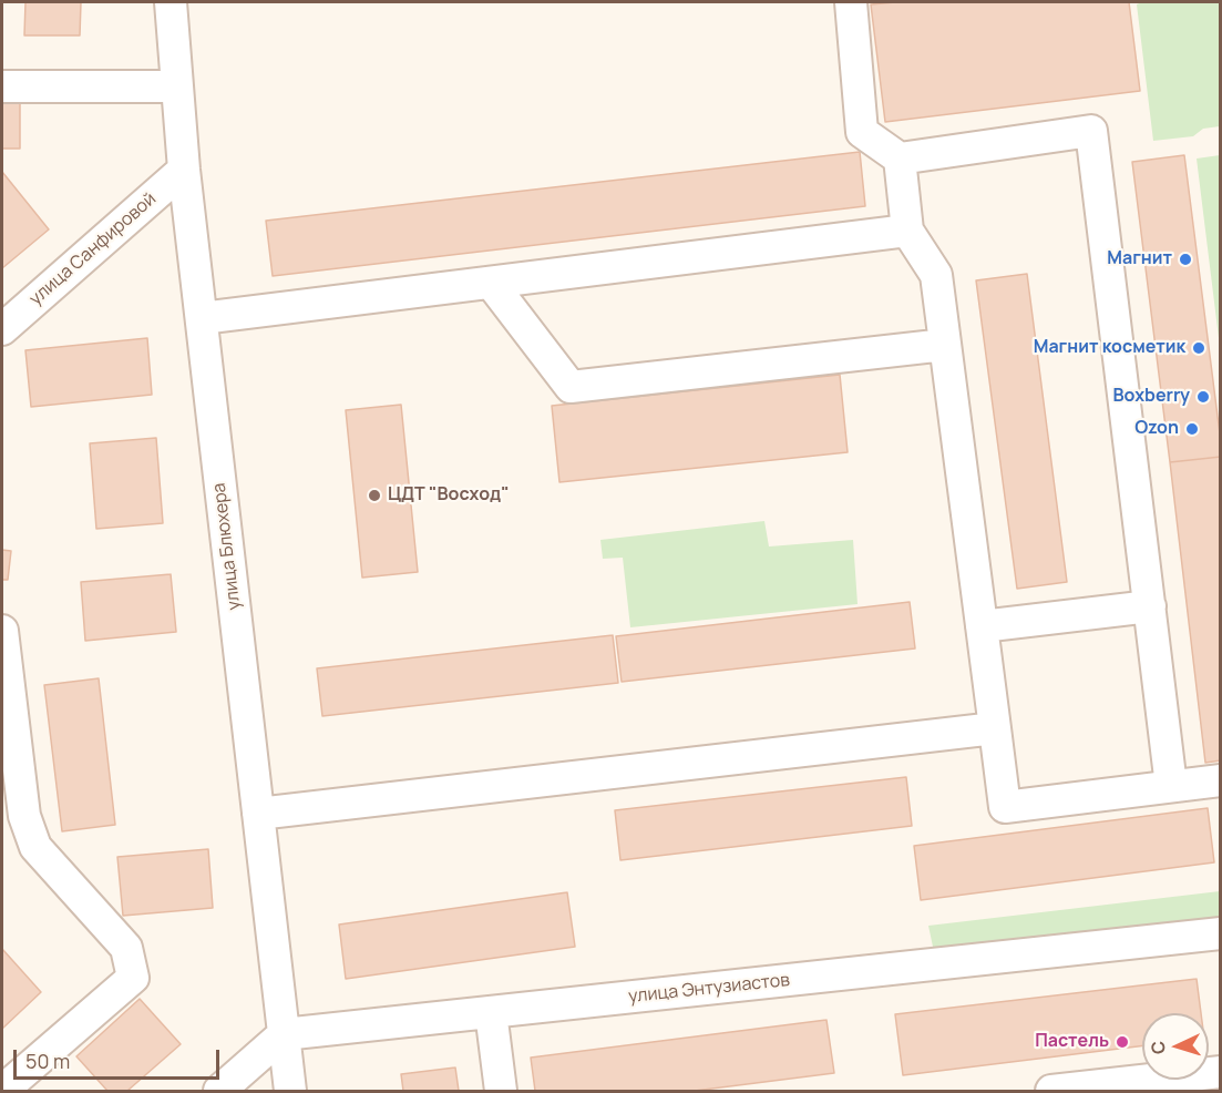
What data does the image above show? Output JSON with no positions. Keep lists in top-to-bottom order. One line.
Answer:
{"streets":{"street":["улица Санфировой","улица Блюхера","улица Энтузиастов"]},"crossings":[["улица Санфировой","улица Блюхера"],["улица Блюхера","улица Энтузиастов"]],"places":["Магнит","Магнит косметик","Boxberry","Ozon","ЦДТ \"Восход\"","Пастель"],"scale_bar":"50 m","north":"left"}
